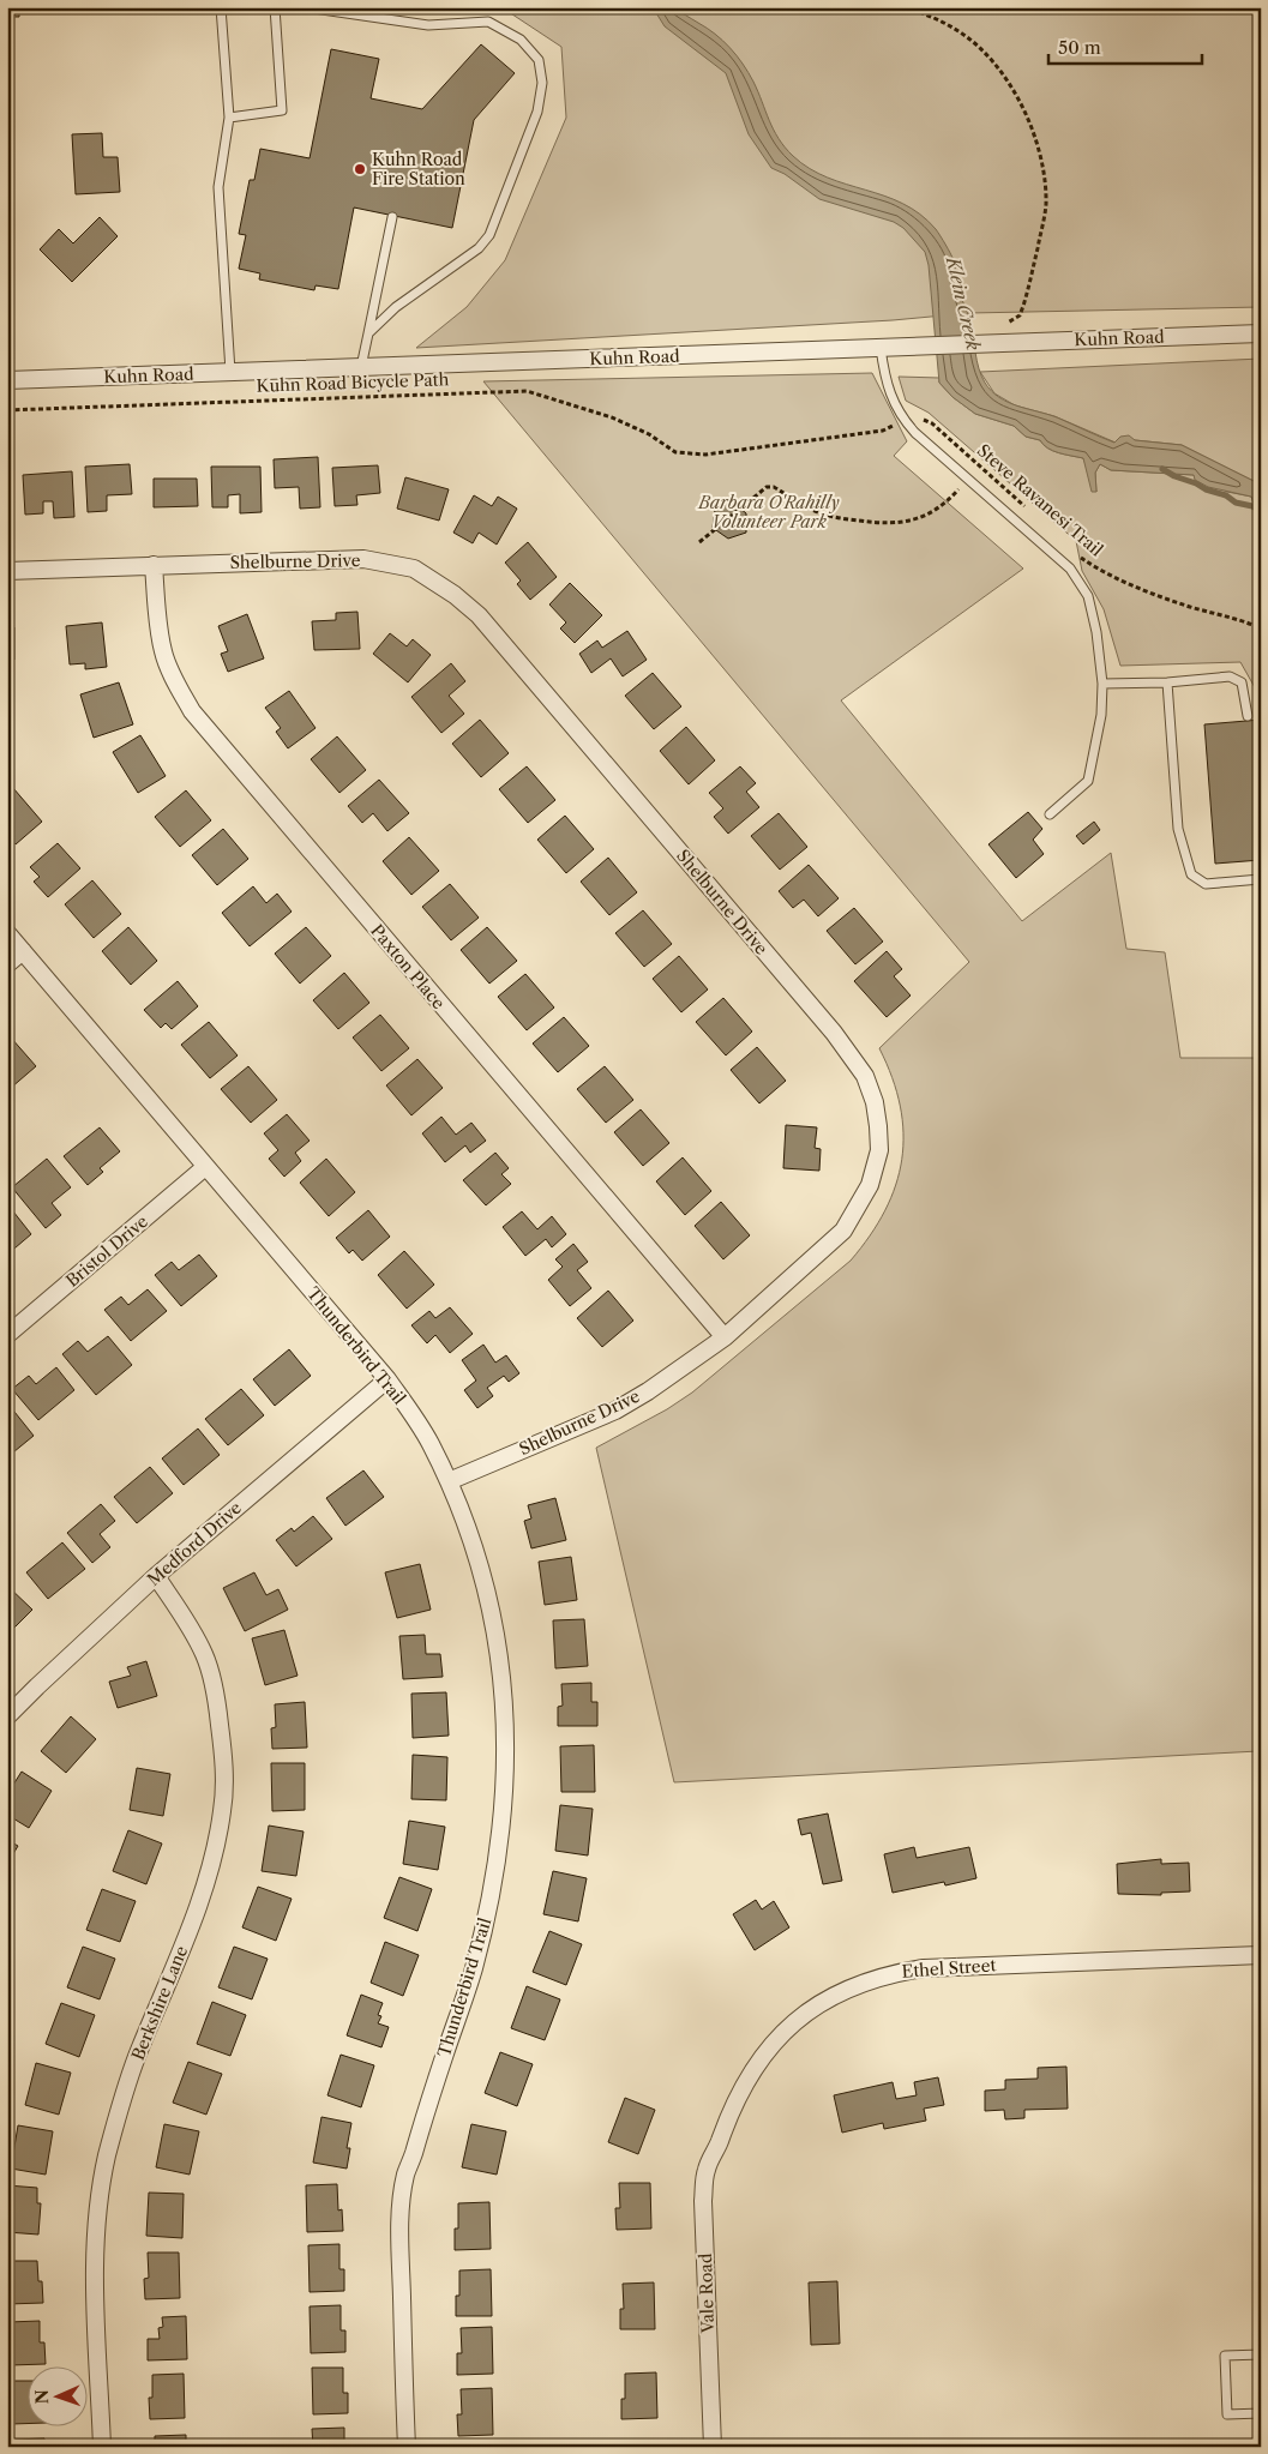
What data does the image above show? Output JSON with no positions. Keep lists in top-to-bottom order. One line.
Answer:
{"streets":{"street":["Kuhn Road","Shelburne Drive","Paxton Place","Bristol Drive","Thunderbird Trail","Medford Drive","Ethel Street","Berkshire Lane","Vale Road"],"path":["Kuhn Road Bicycle Path","Steve Ravanesi Trail"]},"crossings":[["Shelburne Drive","Paxton Place"],["Shelburne Drive","Thunderbird Trail"],["Bristol Drive","Thunderbird Trail"],["Thunderbird Trail","Medford Drive"],["Medford Drive","Berkshire Lane"],["Ethel Street","Vale Road"]],"water":["Klein Creek"],"parks":["Barbara O'Rahilly Volunteer Park"],"places":["Kuhn Road Fire Station"],"scale_bar":"50 m","north":"left"}
